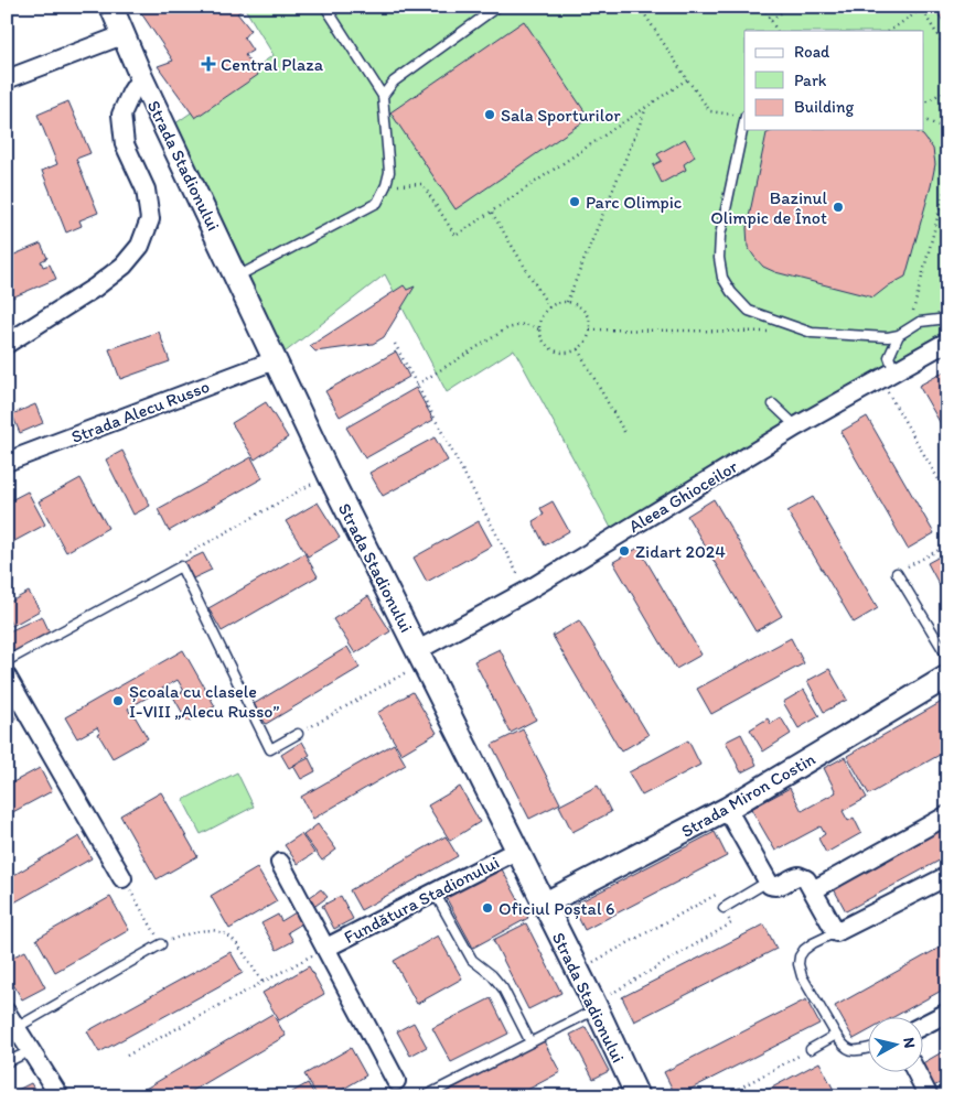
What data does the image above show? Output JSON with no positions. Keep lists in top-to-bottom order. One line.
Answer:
{"streets":{"street":["Strada Stadionului","Strada Alecu Russo","Aleea Ghioceilor","Strada Miron Costin","Fundătura Stadionului"]},"crossings":[["Strada Stadionului","Strada Alecu Russo"],["Strada Stadionului","Aleea Ghioceilor"],["Strada Stadionului","Strada Miron Costin"],["Strada Stadionului","Fundătura Stadionului"]],"places":{"health":["Central Plaza"],"other":["Sala Sporturilor","Parc Olimpic","Bazinul Olimpic de Înot","Zidart 2024","Școala cu clasele I-VIII „Alecu Russo”","Oficiul Poștal 6"]},"legend":["Road","Park","Building"],"north":"right"}
